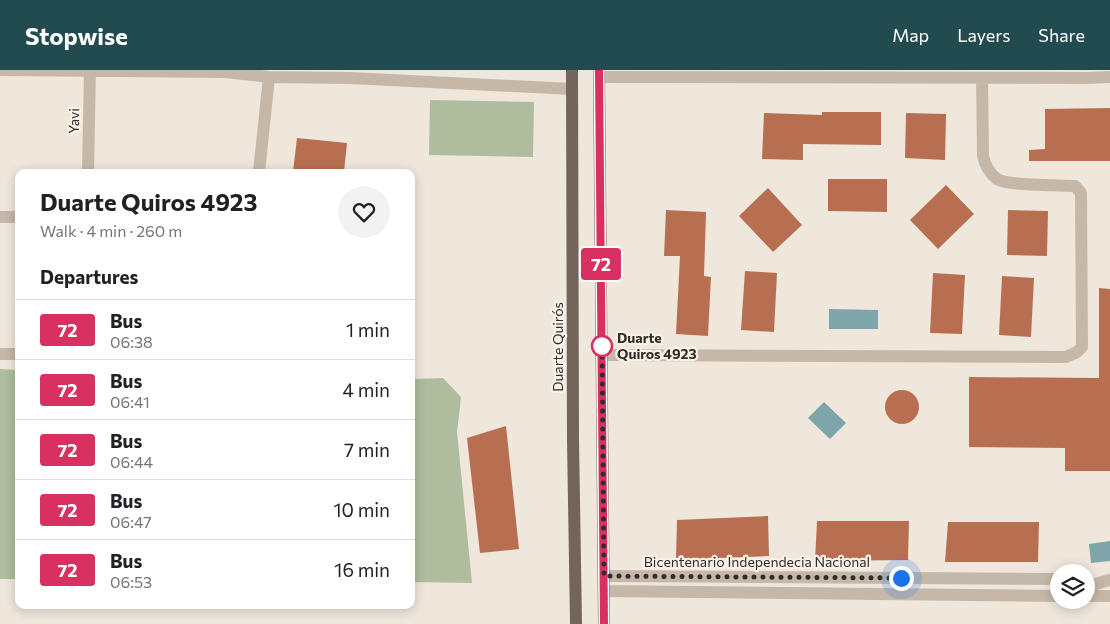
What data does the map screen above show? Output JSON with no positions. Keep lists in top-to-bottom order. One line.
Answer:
{"streets":{"main road":["Duarte Quirós"],"street":["Yavi","Bicentenario Independecia Nacional"]},"places":["Duarte Quiros 4923"],"lines":["bus line 72"],"page":{"header":"Stopwise","nav":["Map","Layers","Share"],"on_map":"72","heading":[["Duarte Quiros 4923","Walk · 4 min · 260 m"],"Departures"],"list":[{"mark":"72","name":"Bus","note":"06:38","value":"1 min"},{"mark":"72","name":"Bus","note":"06:41","value":"4 min"},{"mark":"72","name":"Bus","note":"06:44","value":"7 min"},{"mark":"72","name":"Bus","note":"06:47","value":"10 min"},{"mark":"72","name":"Bus","note":"06:53","value":"16 min"}]}}
